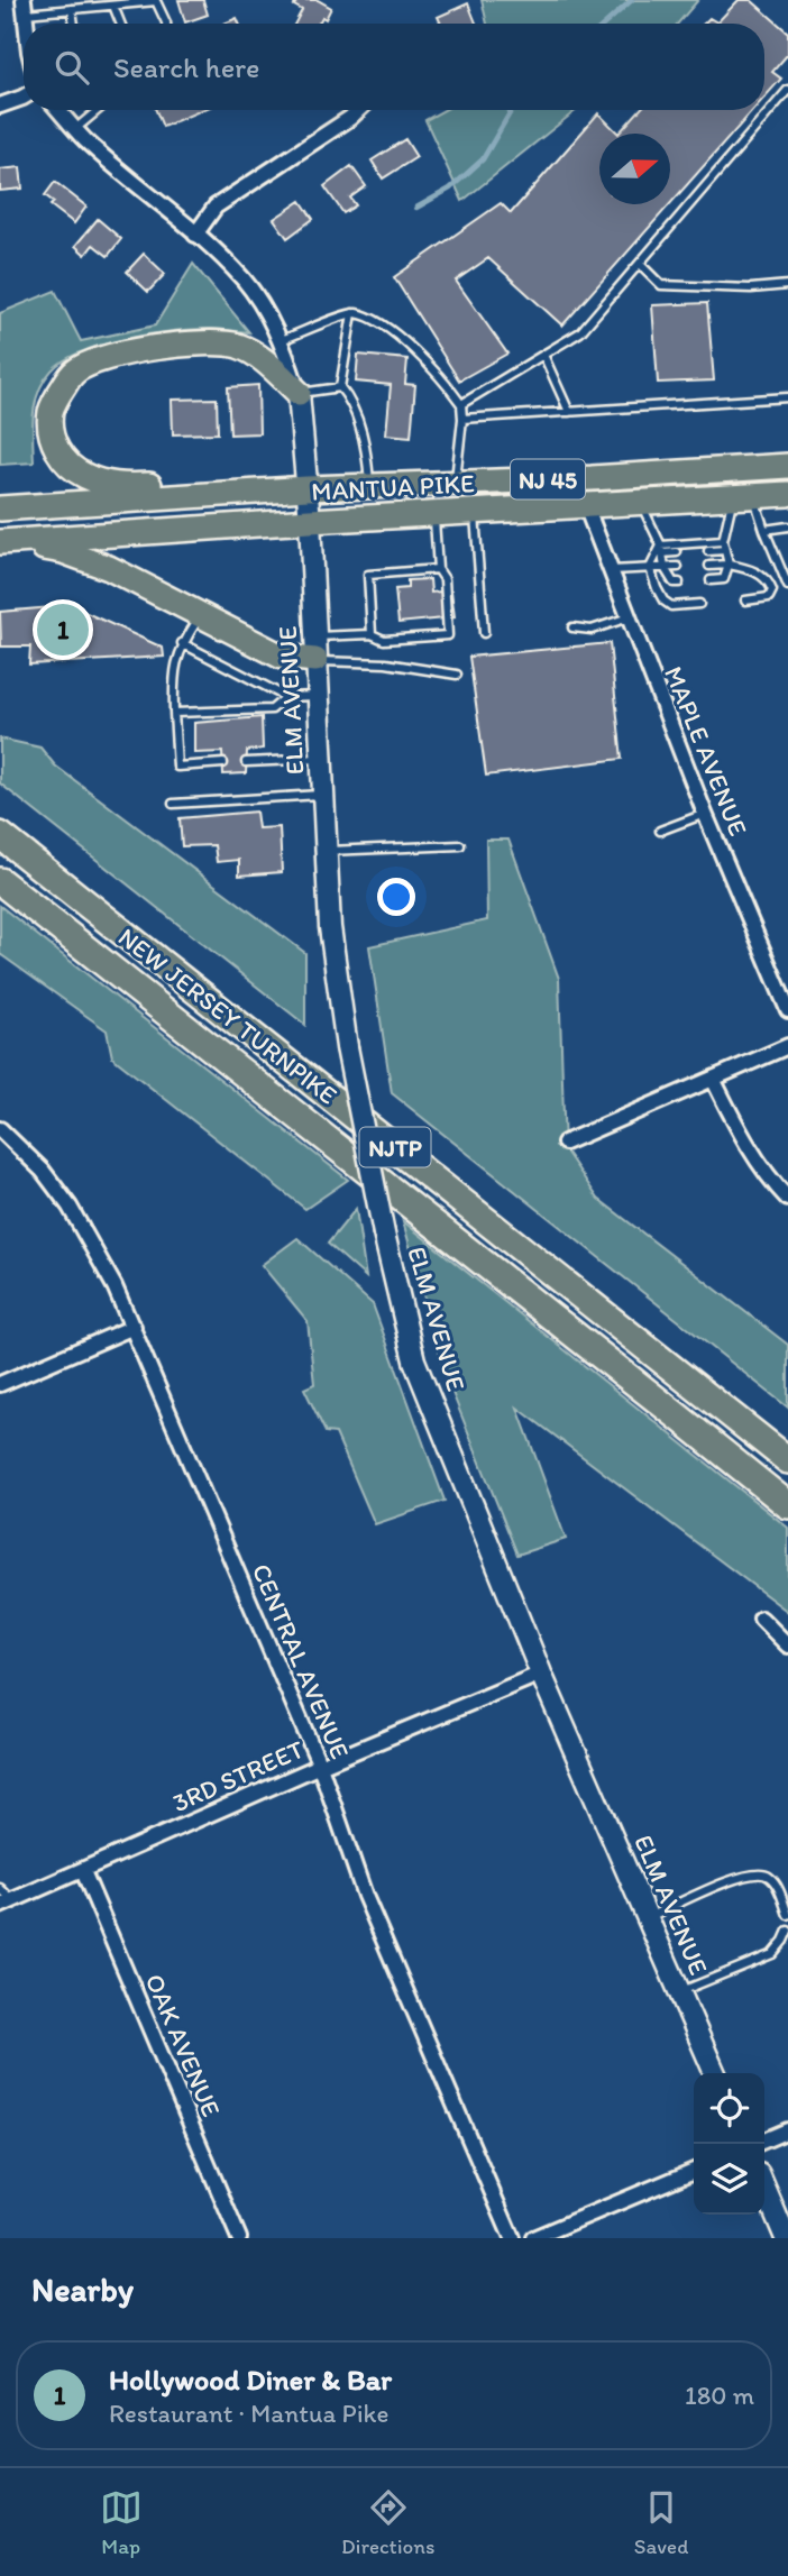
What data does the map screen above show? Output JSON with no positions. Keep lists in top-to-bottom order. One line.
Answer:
{"streets":{"highway":["NEW JERSEY TURNPIKE","NJTP"],"main road":["NJ 45","MANTUA PIKE","ELM AVENUE"],"street":["MAPLE AVENUE","CENTRAL AVENUE","3RD STREET","OAK AVENUE"]},"crossings":[["MANTUA PIKE","ELM AVENUE"],["MANTUA PIKE","MAPLE AVENUE"],["ELM AVENUE","3RD STREET"],["CENTRAL AVENUE","3RD STREET"],["3RD STREET","OAK AVENUE"]],"north":"right","page":{"search":"Search here","pins":"1","heading":"Nearby","list":[{"mark":"1","name":"Hollywood Diner & Bar","note":"Restaurant · Mantua Pike","value":"180 m"}],"nav":["Map","Directions","Saved"]}}
